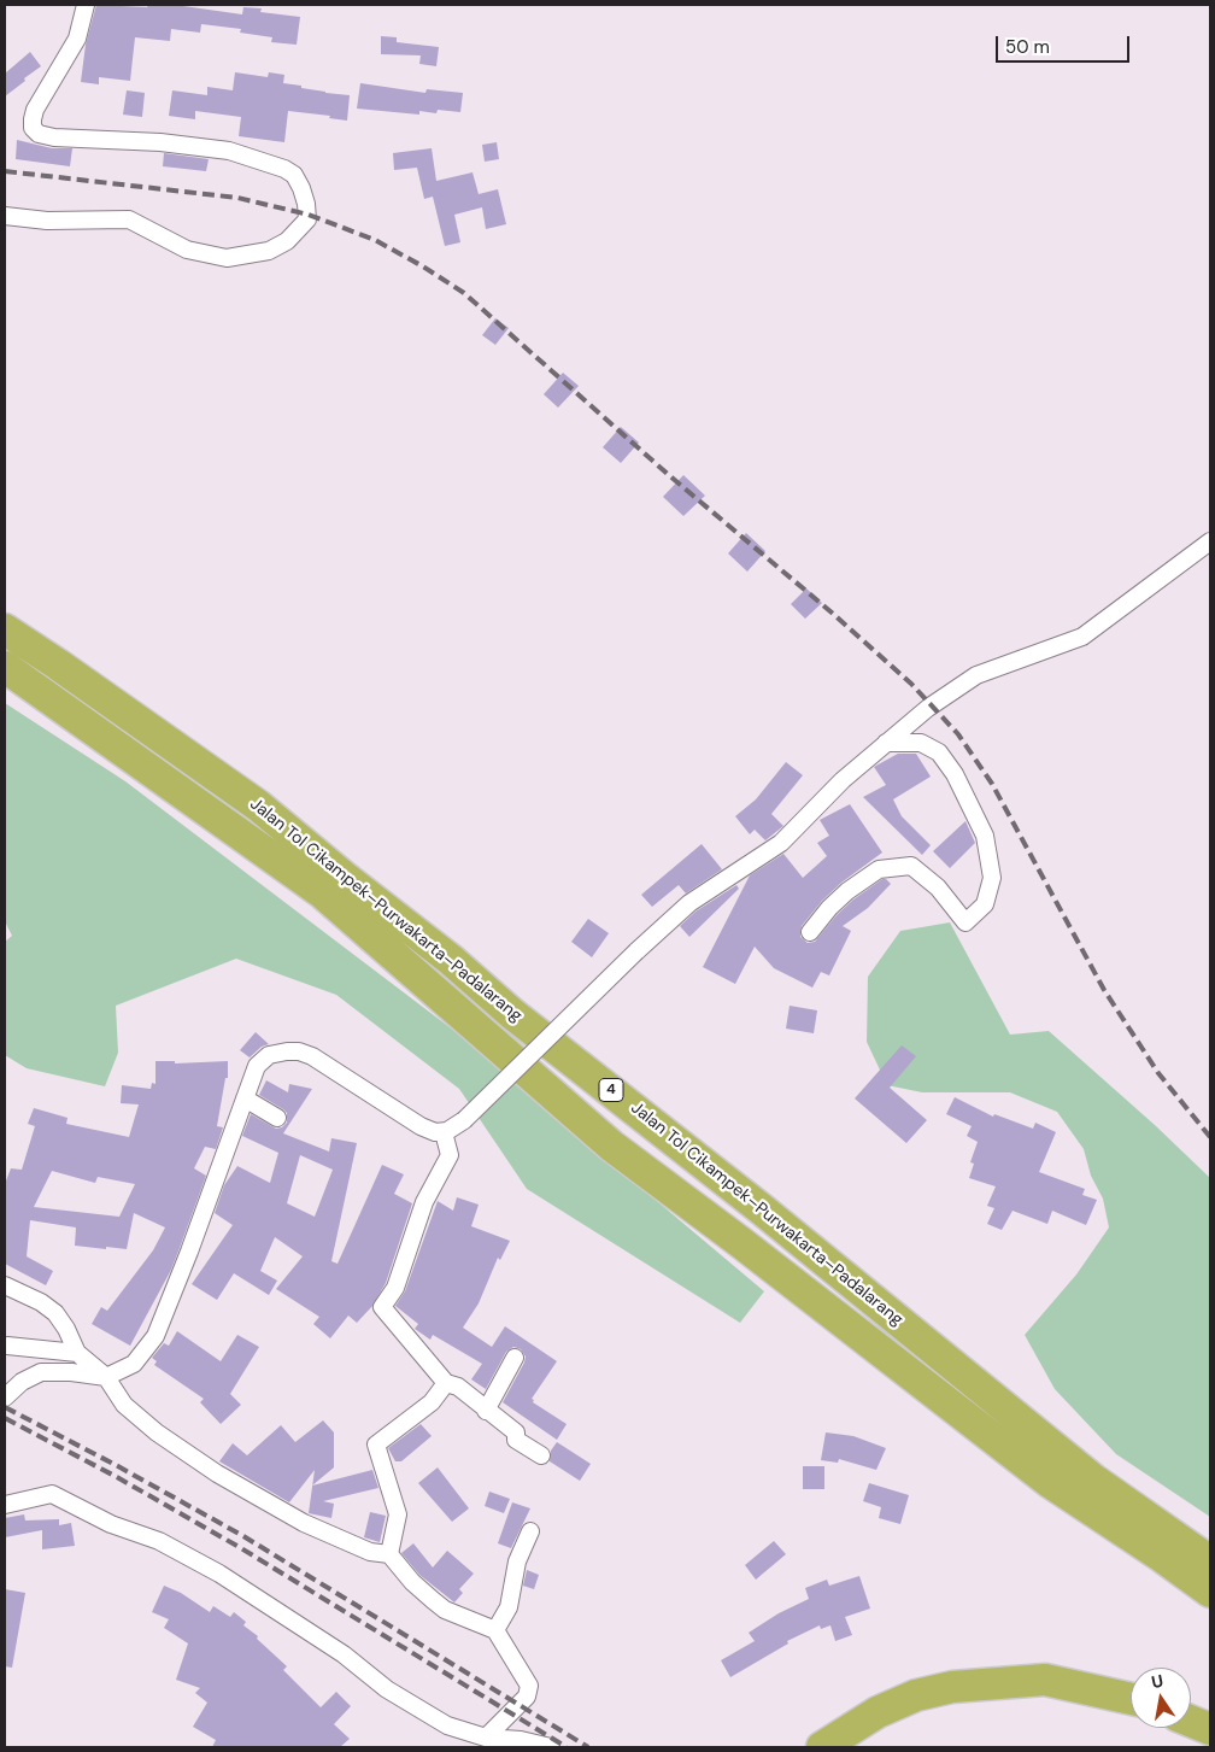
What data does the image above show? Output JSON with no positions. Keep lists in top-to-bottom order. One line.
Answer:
{"streets":{"highway":["Jalan Tol Cikampek–Purwakarta–Padalarang","4"]},"scale_bar":"50 m","north":"top"}
